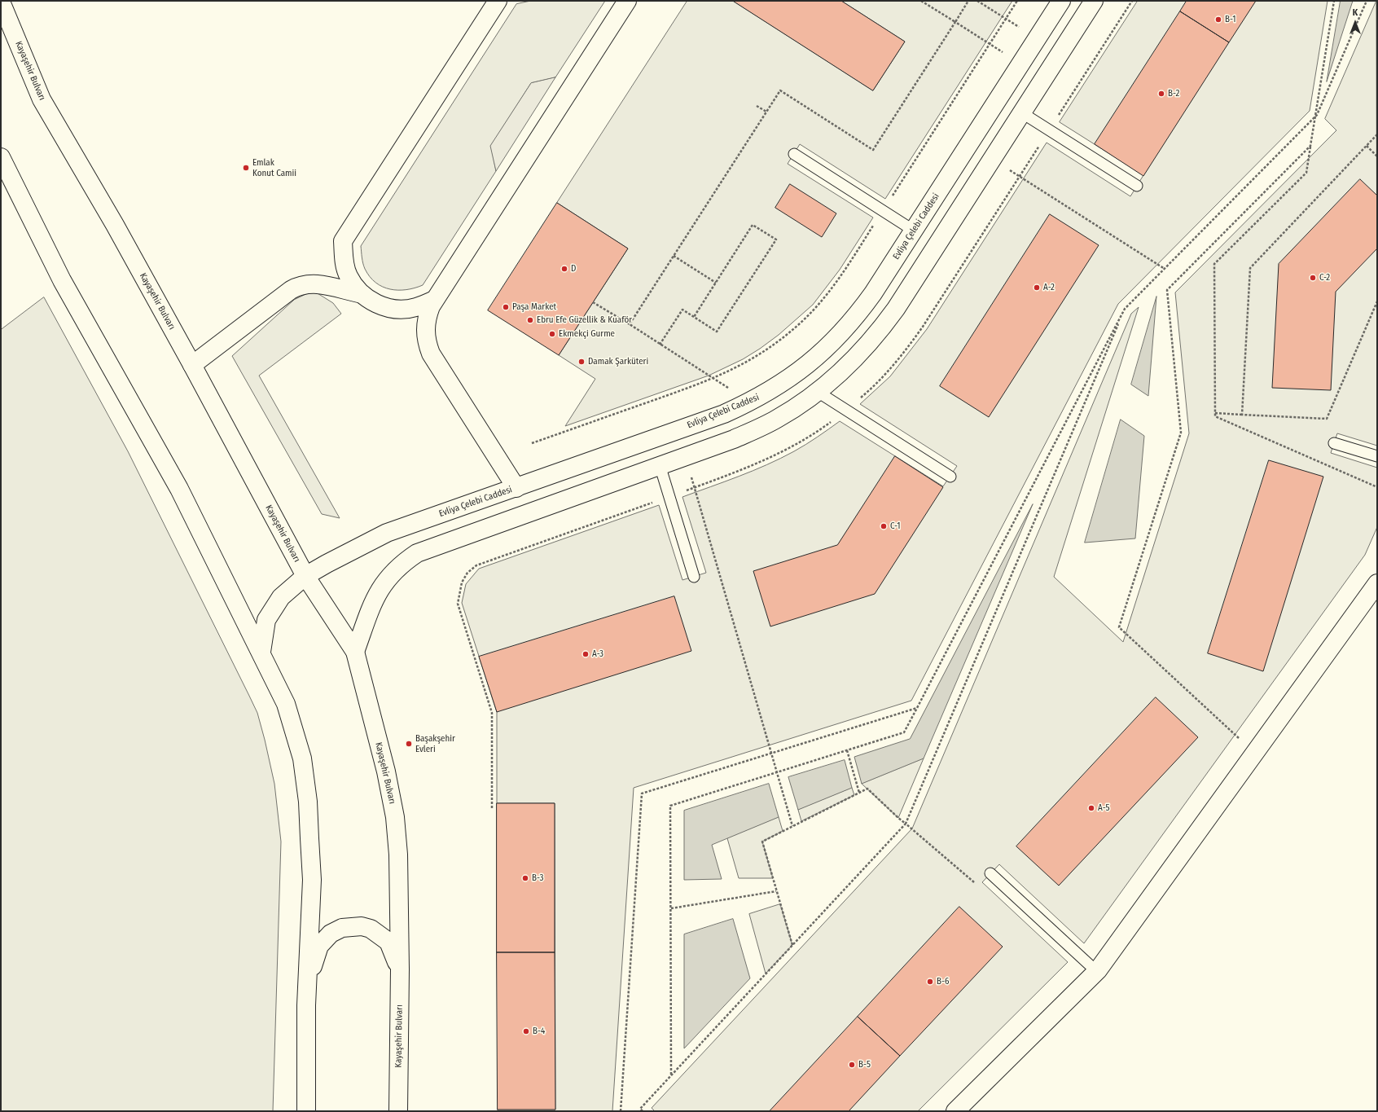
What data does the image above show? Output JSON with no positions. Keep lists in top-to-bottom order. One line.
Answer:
{"streets":{"street":["Kayaşehir Bulvarı","Evliya Çelebi Caddesi"]},"crossings":[["Kayaşehir Bulvarı","Evliya Çelebi Caddesi"]],"places":["B-1","B-2","Emlak Konut Camii","D","C-2","A-2","Paşa Market","Ebru Efe Güzellik & Kuaför","Ekmekçi Gurme","Damak Şarküteri","C-1","A-3","Başakşehir Evleri","A-5","B-3","B-6","B-4","B-5"],"north":"top"}
